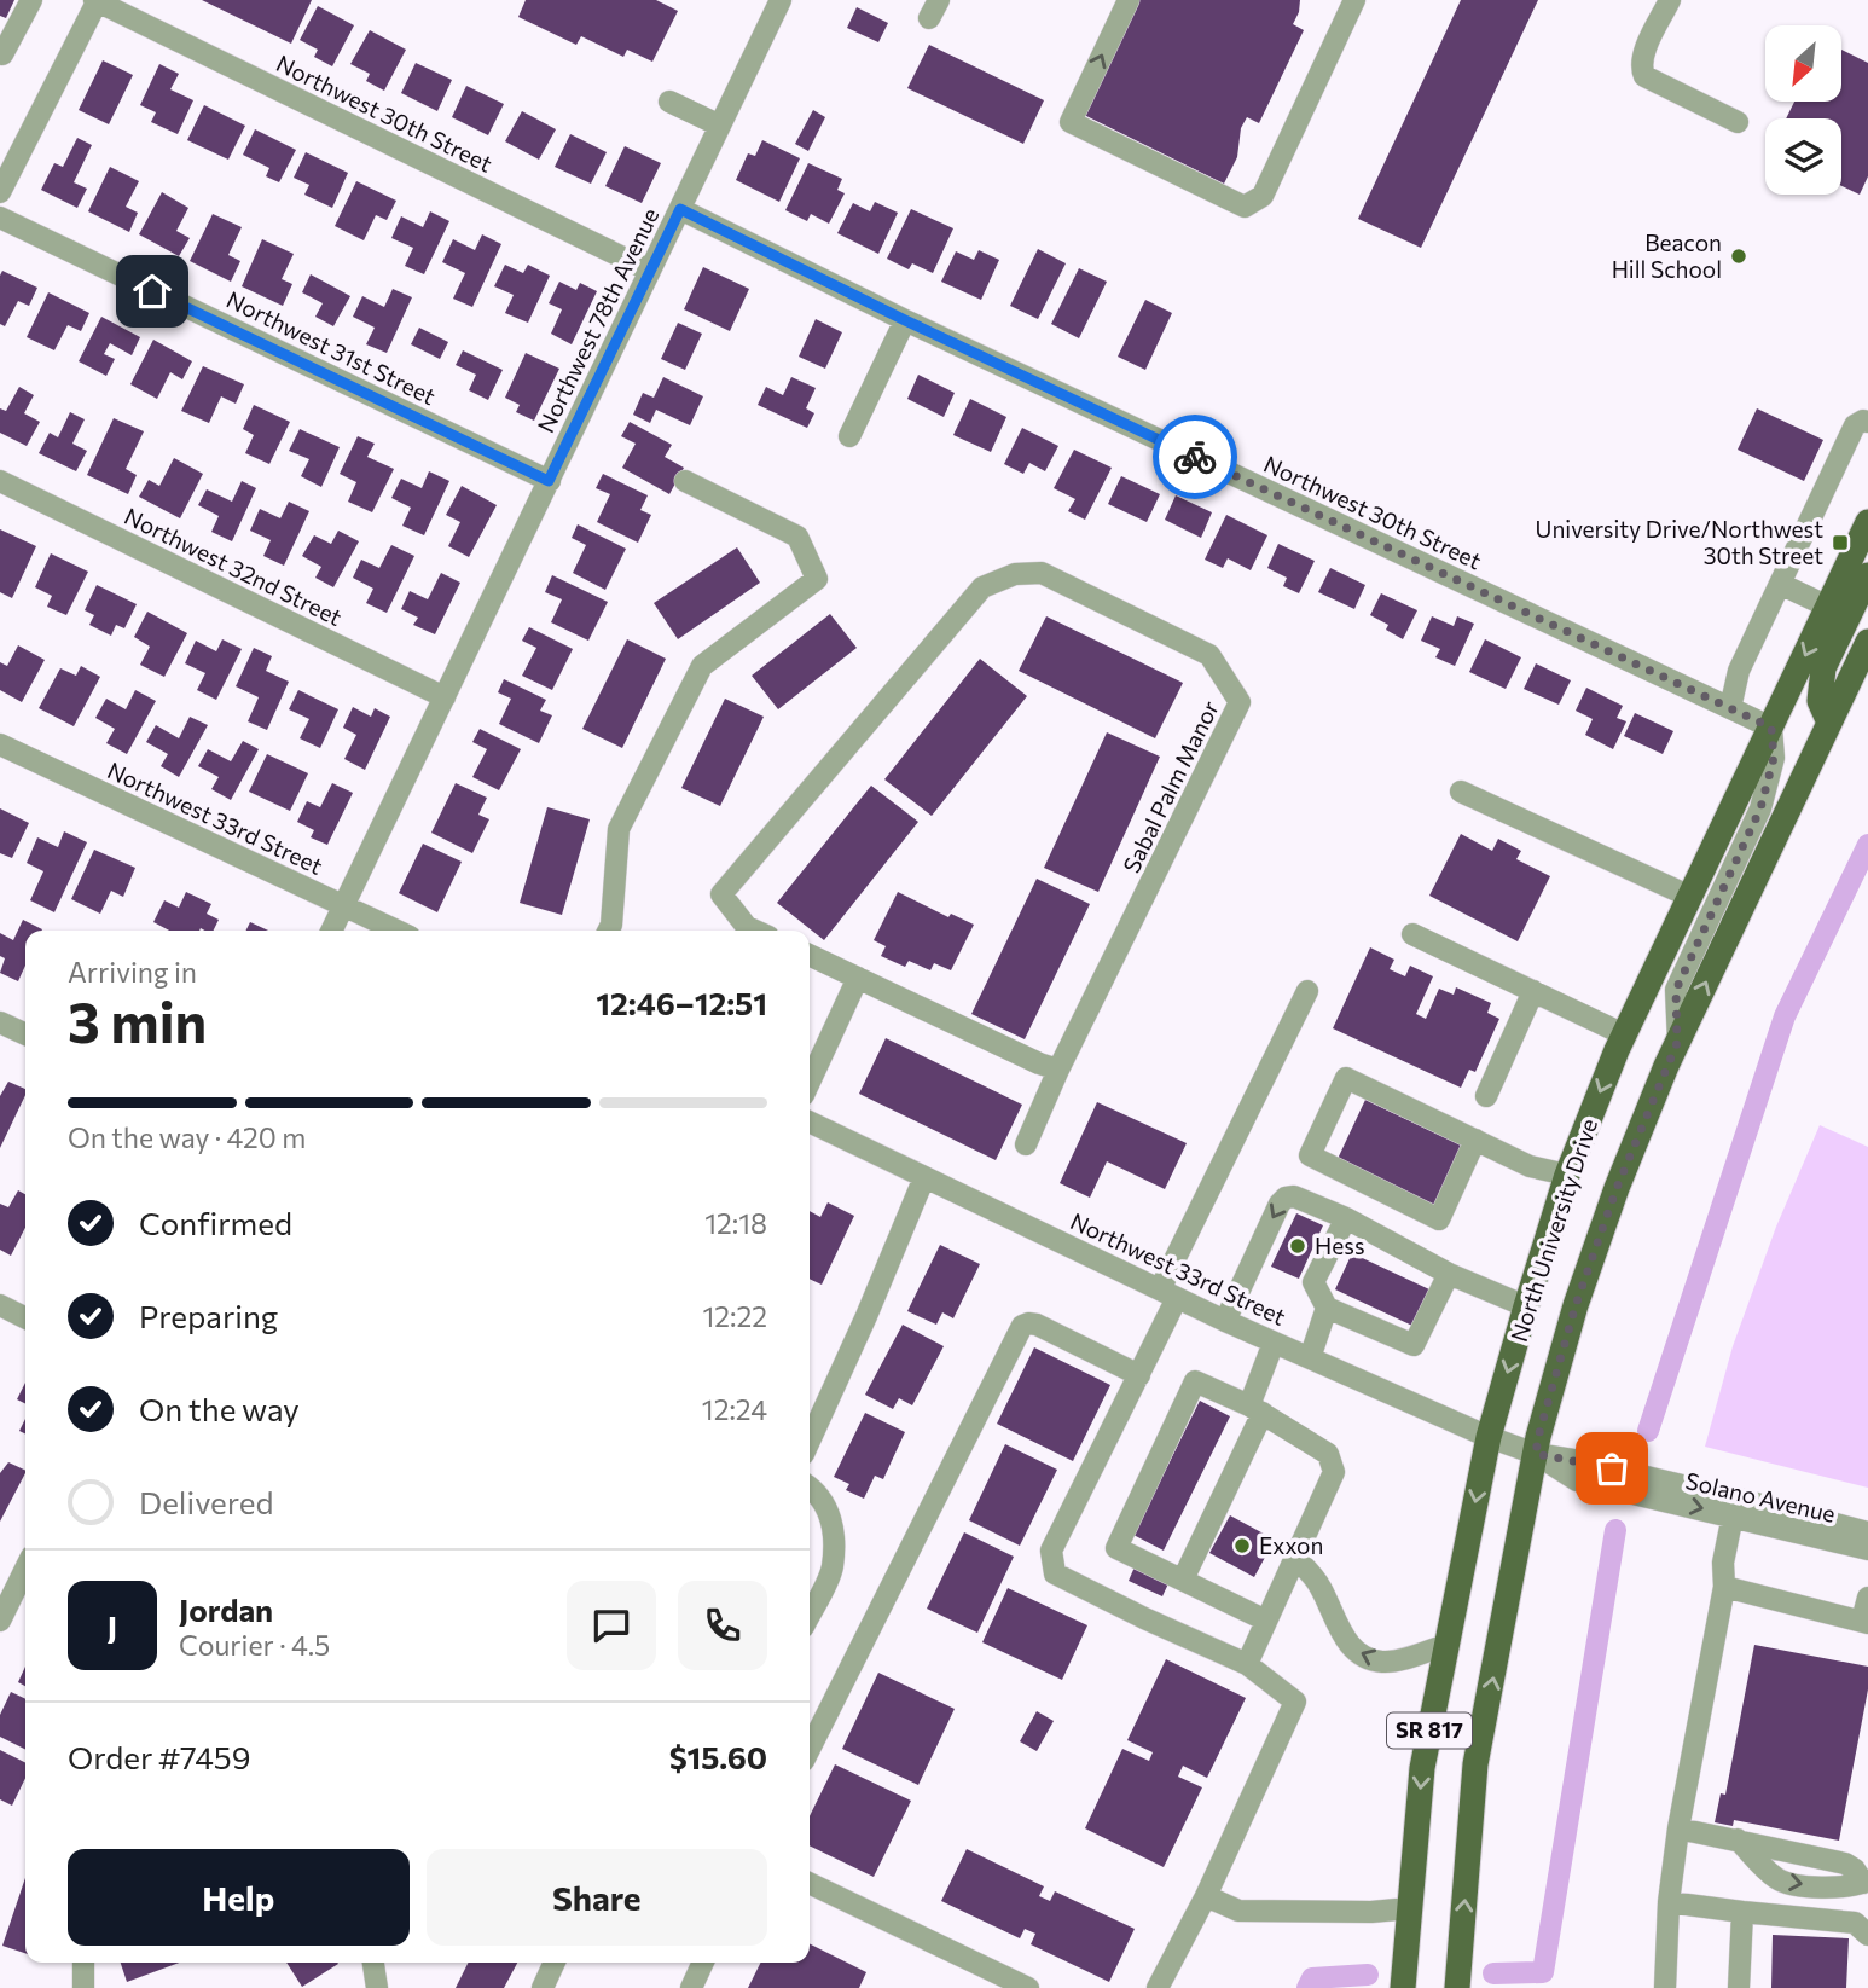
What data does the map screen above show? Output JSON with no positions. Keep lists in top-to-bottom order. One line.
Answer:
{"streets":{"main road":["North University Drive","SR 817"],"street":["Northwest 30th Street","Northwest 78th Avenue","Northwest 31st Street","Northwest 32nd Street","Sabal Palm Manor","Northwest 33rd Street","Solano Avenue"]},"crossings":[["Northwest 30th Street","Northwest 78th Avenue"],["Northwest 30th Street","North University Drive"],["Northwest 78th Avenue","Northwest 31st Street"],["Northwest 78th Avenue","Northwest 32nd Street"],["Northwest 78th Avenue","Northwest 33rd Street"],["Northwest 33rd Street","North University Drive"],["Northwest 33rd Street","Solano Avenue"],["North University Drive","Solano Avenue"]],"places":{"other":["Beacon Hill School","Hess","Exxon"],"transit":["University Drive/Northwest 30th Street"]},"north":"bottom left","page":{"heading":["3 min","Arriving in","12:46–12:51"],"panel":["Jordan","Courier · 4.5","Order #7459","$15.60"],"bar":"On the way · 420 m","list":[["Confirmed","12:18"],["Preparing","12:22"],["On the way","12:24"],"Delivered"],"round":"J","buttons":["Help","Share"]}}
